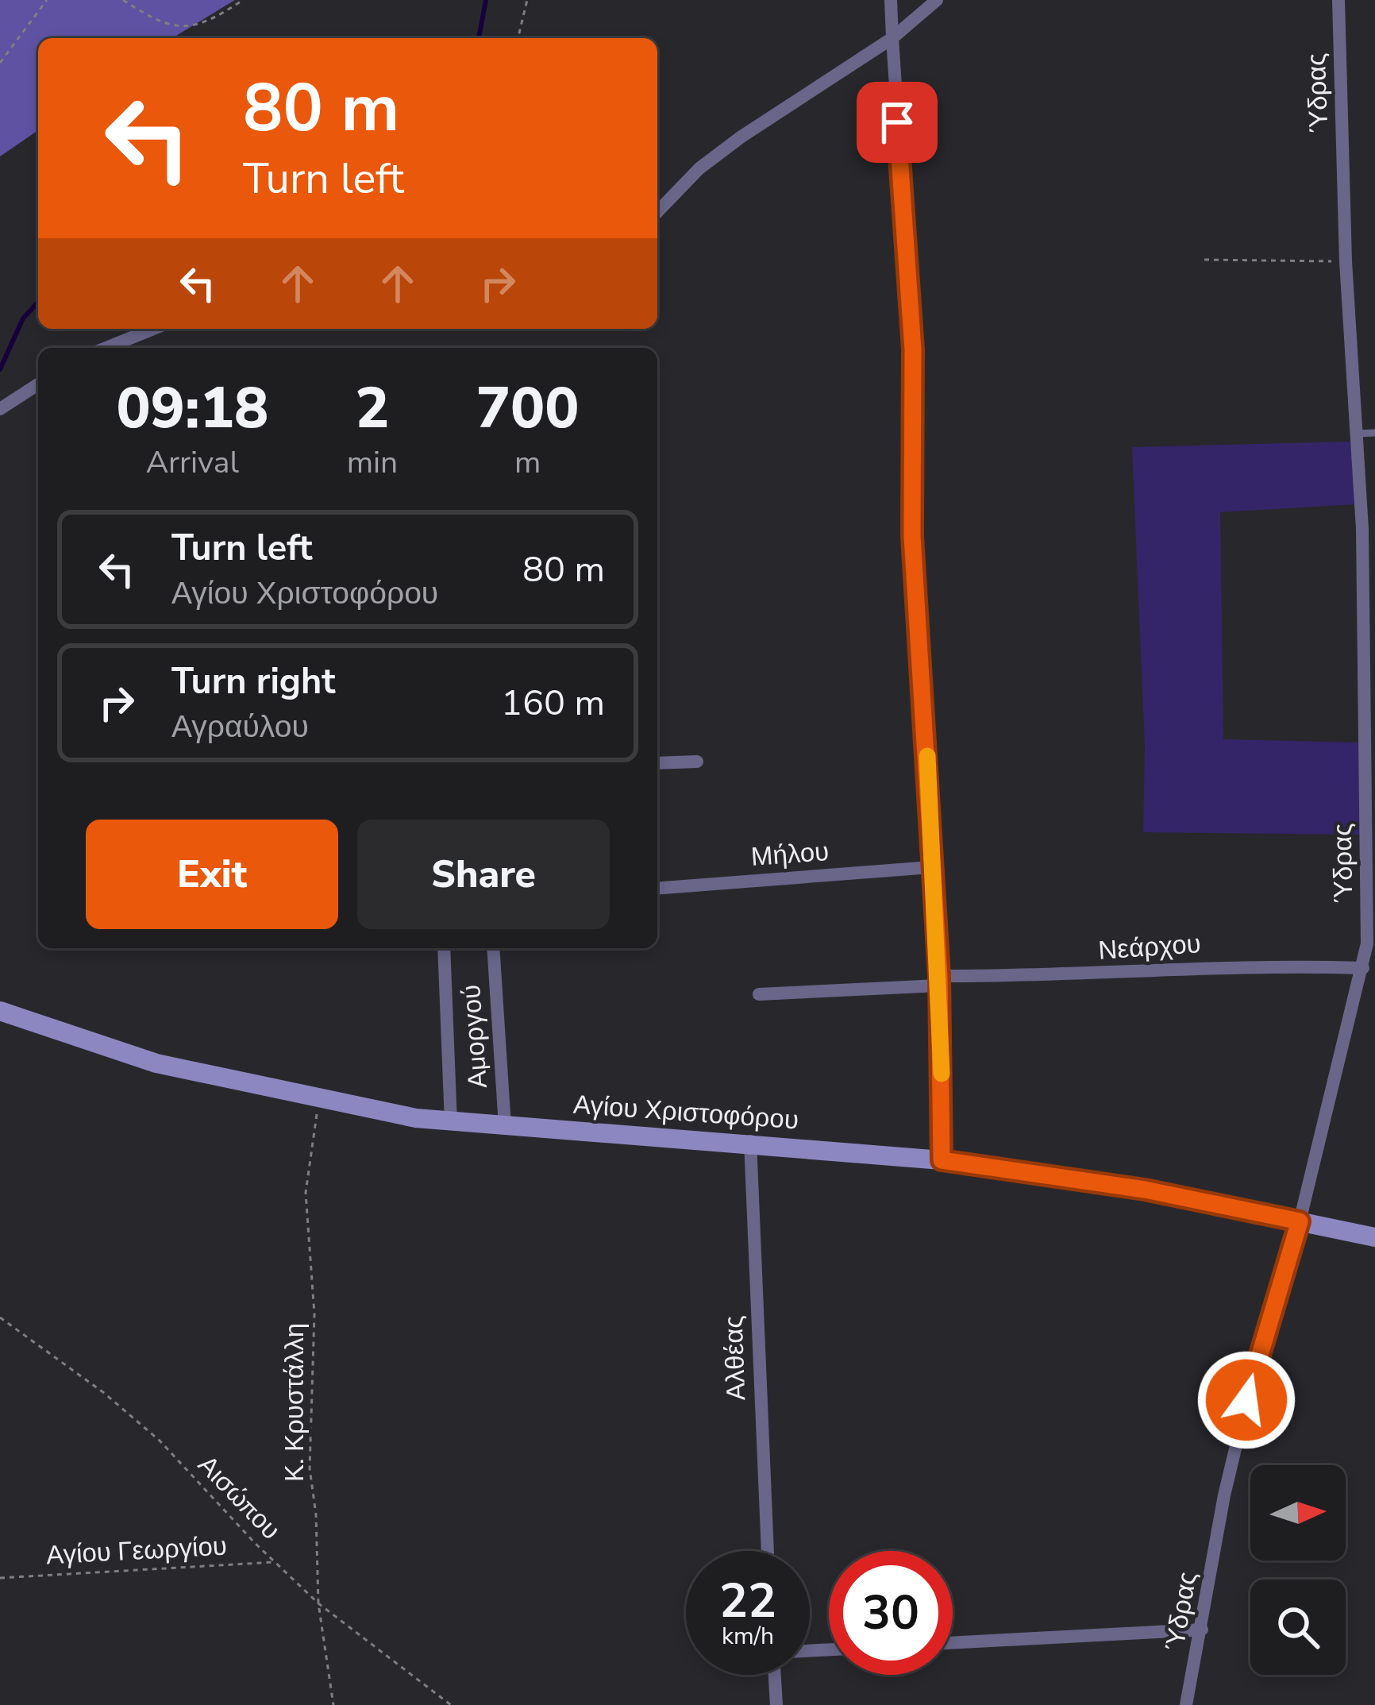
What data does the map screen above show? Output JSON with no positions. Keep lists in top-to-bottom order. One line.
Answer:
{"streets":{"main road":["Αγίου Χριστοφόρου"],"street":["Ύδρας","Μήλου","Νεάρχου","Αμοργού","Αλθέας"],"path":["Κ. Κρυστάλλη","Αισώπου","Αγίου Γεωργίου"]},"crossings":[["Ύδρας","Νεάρχου"],["Ύδρας","Αγίου Χριστοφόρου"],["Αμοργού","Αγίου Χριστοφόρου"],["Αγίου Χριστοφόρου","Αλθέας"],["Αγίου Χριστοφόρου","Κ. Κρυστάλλη"],["Κ. Κρυστάλλη","Αισώπου"],["Αισώπου","Αγίου Γεωργίου"]],"north":"right","page":{"turn":["80 m","Turn left"],"eta":["09:18","Arrival","2","min","700","m"],"list":[{"name":"Turn left","note":"Αγίου Χριστοφόρου","value":"80 m"},{"name":"Turn right","note":"Αγραύλου","value":"160 m"}],"buttons":["Exit","Share"],"speed":"22 km/h","limit":"30"}}
